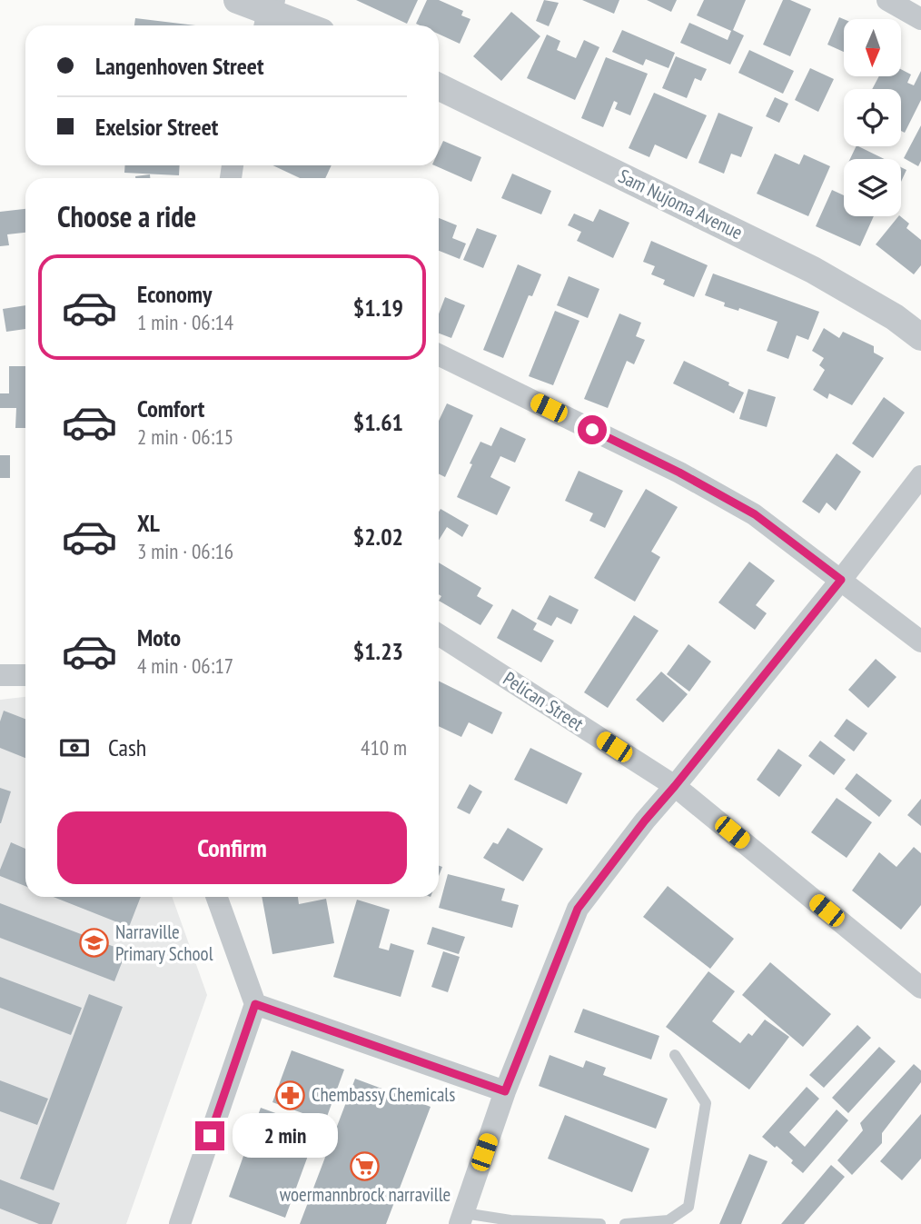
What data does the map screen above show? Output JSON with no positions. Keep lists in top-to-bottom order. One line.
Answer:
{"streets":{"street":["Sam Nujoma Avenue","Pelican Street"]},"places":{"school or university":["Narraville Primary School"],"pharmacy":["Chembassy Chemicals"],"supermarket":["woermannbrock narraville"]},"north":"bottom","page":{"banner":["Langenhoven Street","Exelsior Street"],"heading":"Choose a ride","list":[{"name":"Economy","note":"1 min · 06:14","value":"$1.19"},{"name":"Comfort","note":"2 min · 06:15","value":"$1.61"},{"name":"XL","note":"3 min · 06:16","value":"$2.02"},{"name":"Moto","note":"4 min · 06:17","value":"$1.23"}],"pay":["Cash","410 m"],"buttons":"Confirm","bubble":"2 min"}}
